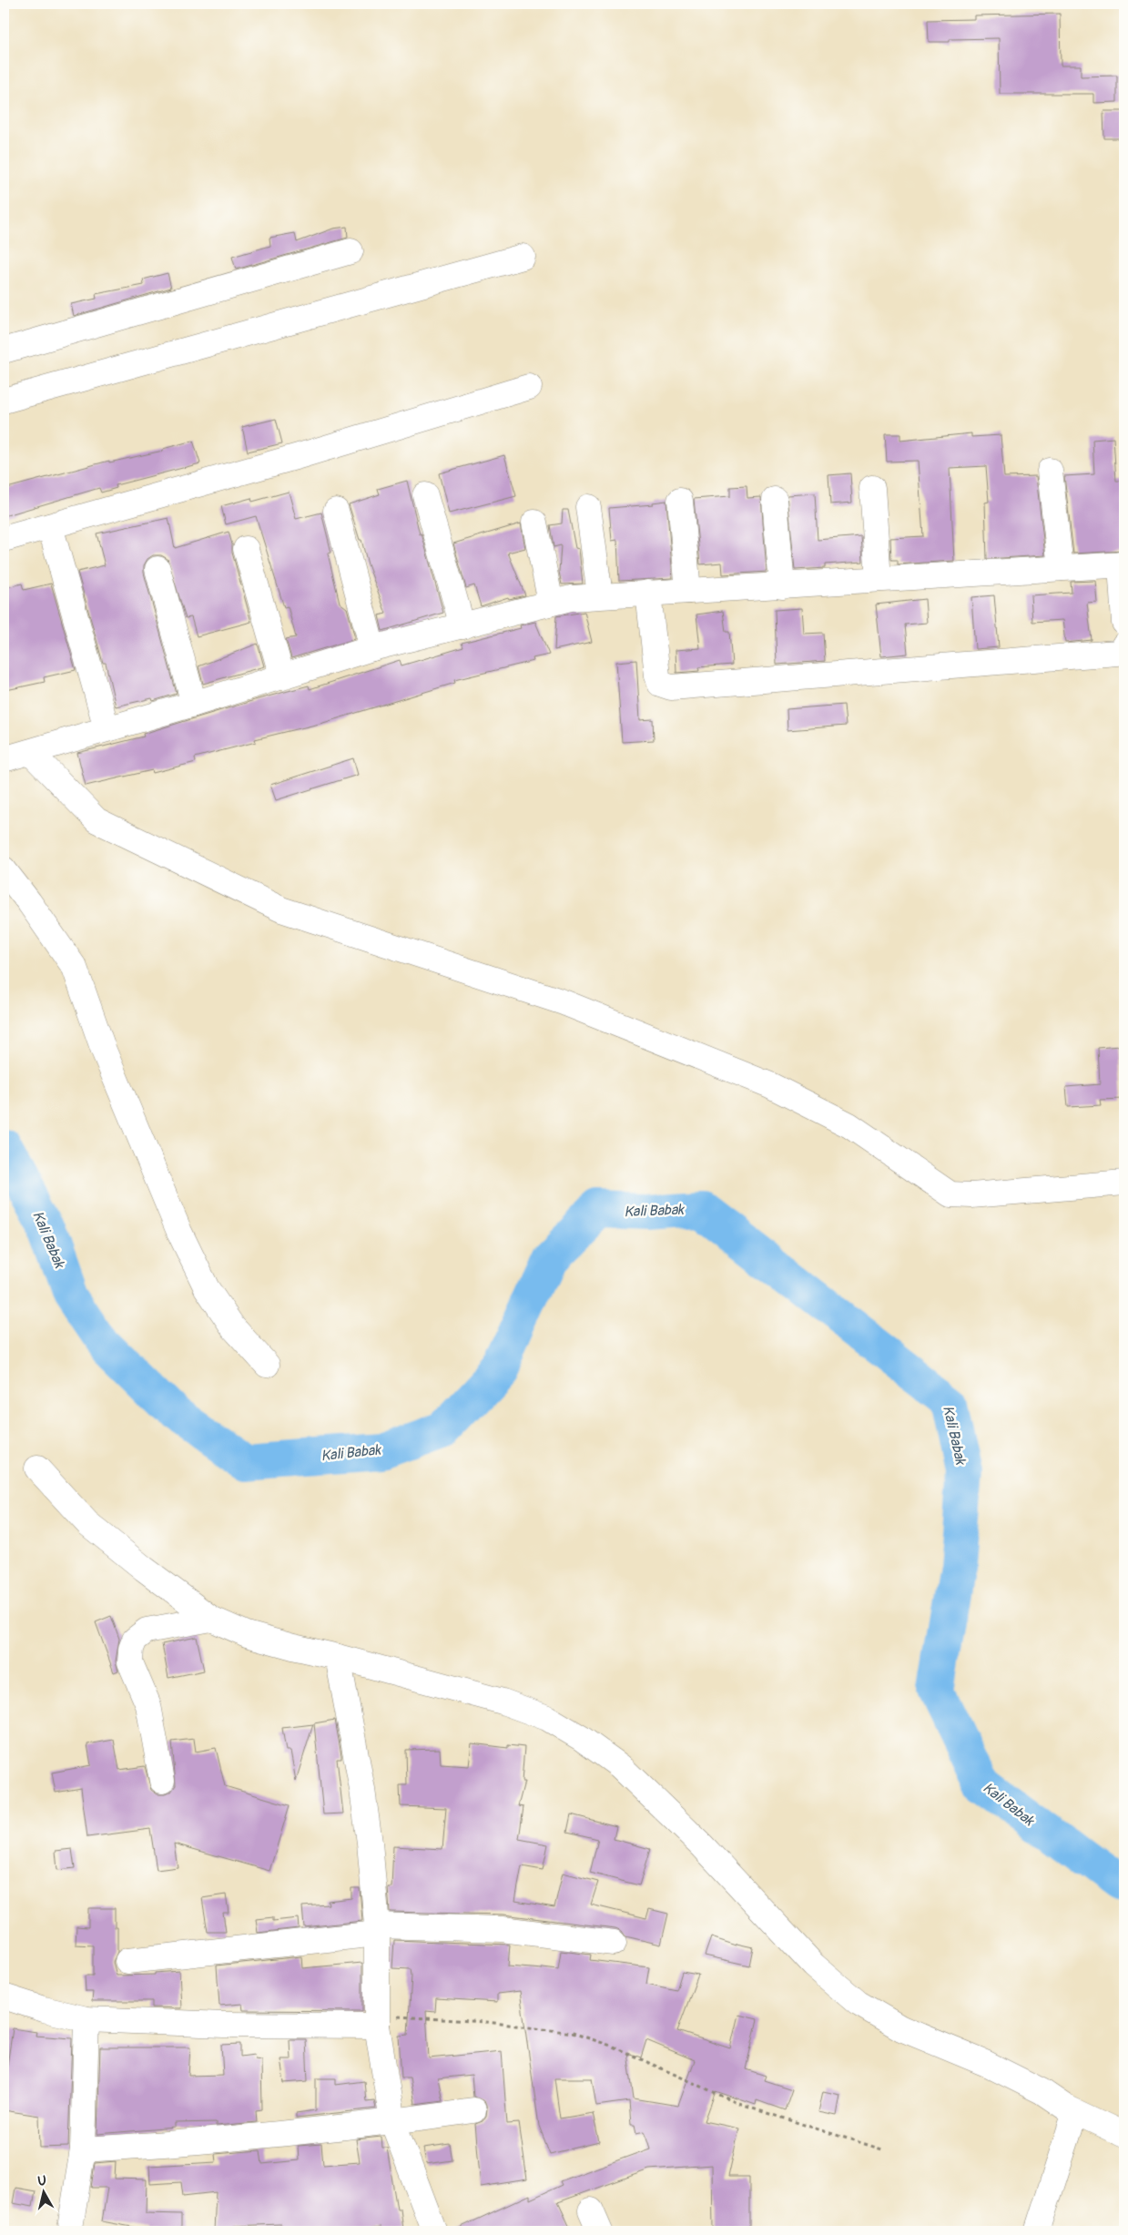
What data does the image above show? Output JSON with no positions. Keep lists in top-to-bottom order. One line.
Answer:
{"water":["Kali Babak"],"north":"top"}
